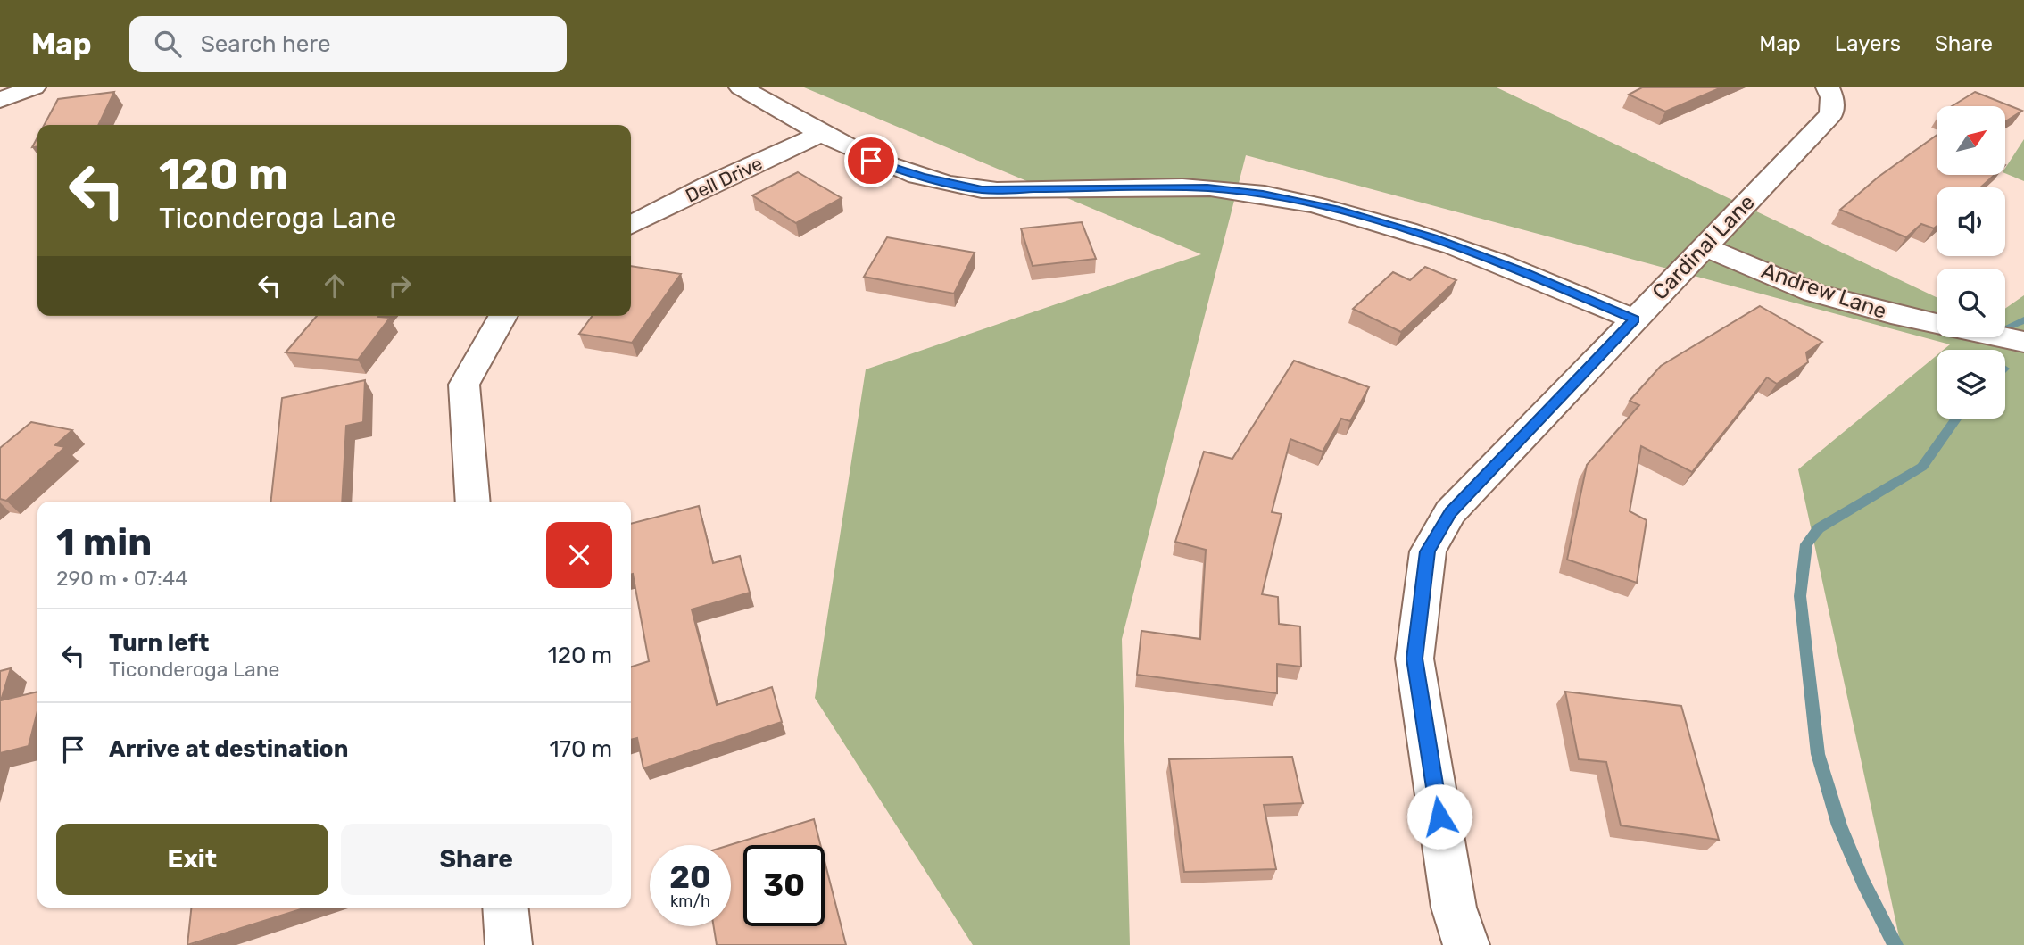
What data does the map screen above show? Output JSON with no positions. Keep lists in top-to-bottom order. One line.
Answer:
{"streets":{"street":["Dell Drive","Cardinal Lane","Andrew Lane"]},"crossings":[["Cardinal Lane","Andrew Lane"]],"north":"top right","page":{"header":"Map","search":"Search here","nav":["Map","Layers","Share"],"turn":["120 m","Ticonderoga Lane"],"heading":["1 min","290 m · 07:44"],"list":[{"name":"Turn left","note":"Ticonderoga Lane","value":"120 m"},{"name":"Arrive at destination","value":"170 m"}],"buttons":["Exit","Share"],"speed":"20 km/h","limit":"30"}}
